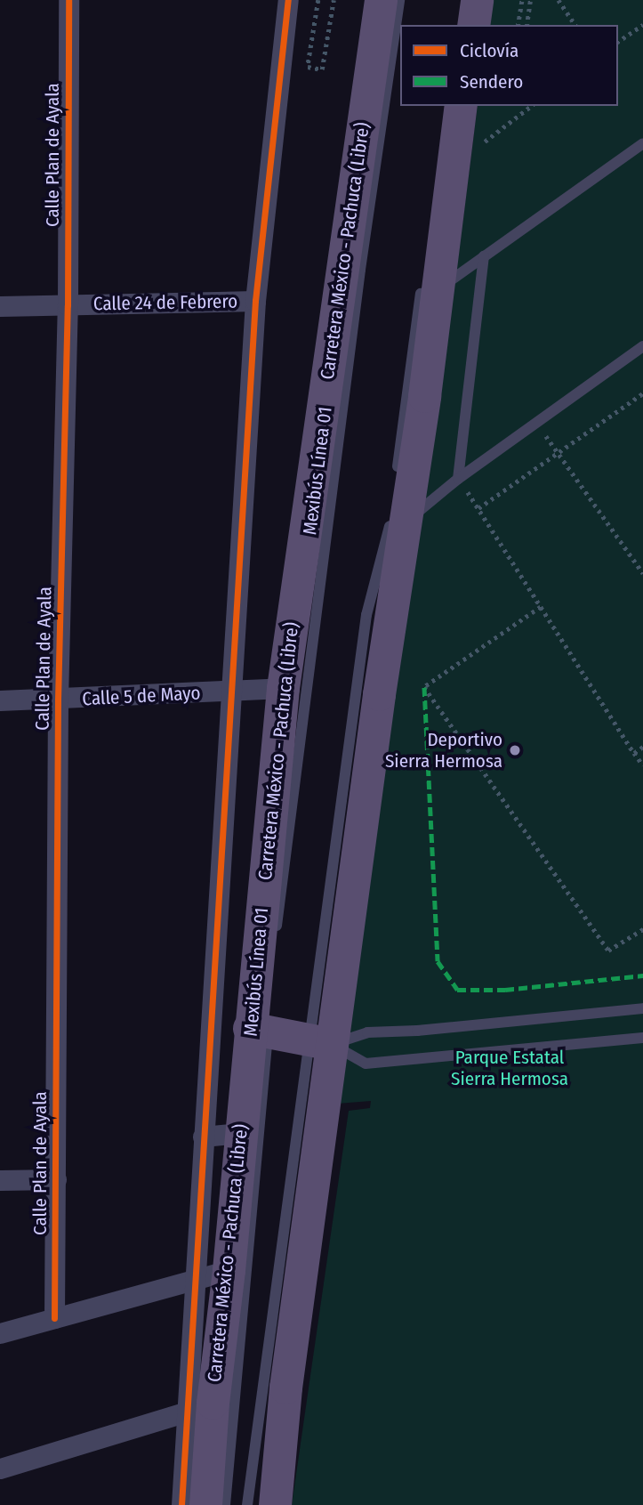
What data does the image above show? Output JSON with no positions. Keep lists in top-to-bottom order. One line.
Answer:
{"streets":{"main road":["Carretera México - Pachuca (Libre)"],"street":["Calle Plan de Ayala","Calle 24 de Febrero","Calle 5 de Mayo"],"lane":["Mexibús Línea 01"]},"crossings":[["Calle Plan de Ayala","Calle 24 de Febrero"],["Calle Plan de Ayala","Calle 5 de Mayo"],["Carretera México - Pachuca (Libre)","Mexibús Línea 01"],["Carretera México - Pachuca (Libre)","Calle 5 de Mayo"]],"parks":["Parque Estatal Sierra Hermosa"],"places":["Deportivo Sierra Hermosa"],"legend":["Ciclovía","Sendero"]}
